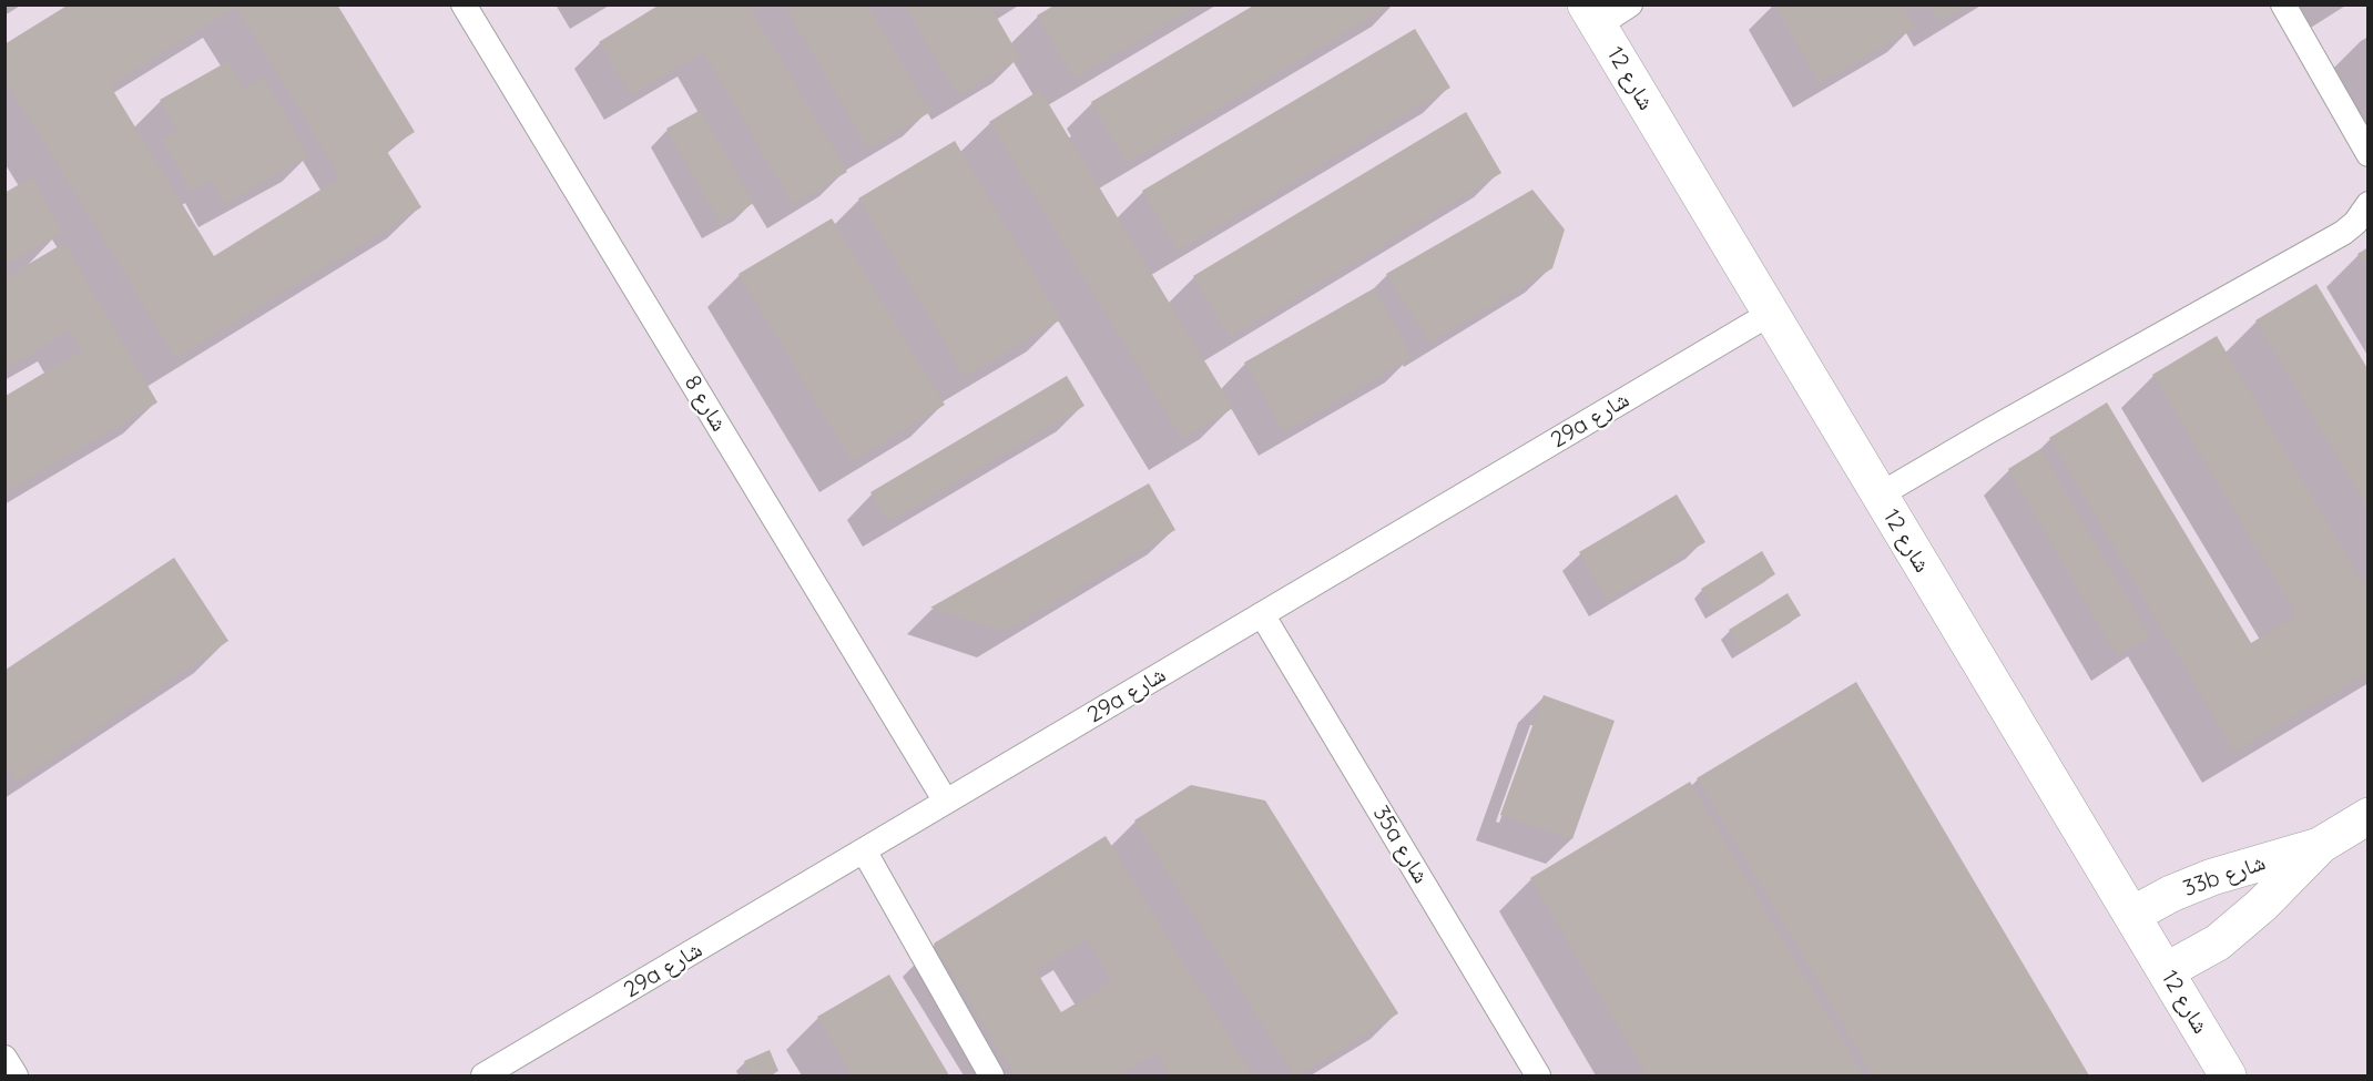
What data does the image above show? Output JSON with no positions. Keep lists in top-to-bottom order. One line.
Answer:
{"streets":{"street":["شارع 12","33b شارع"],"lane":["شارع 8","29a شارع","35a شارع"]},"crossings":[["شارع 12","29a شارع"],["شارع 12","33b شارع"],["شارع 8","29a شارع"],["29a شارع","35a شارع"]]}
